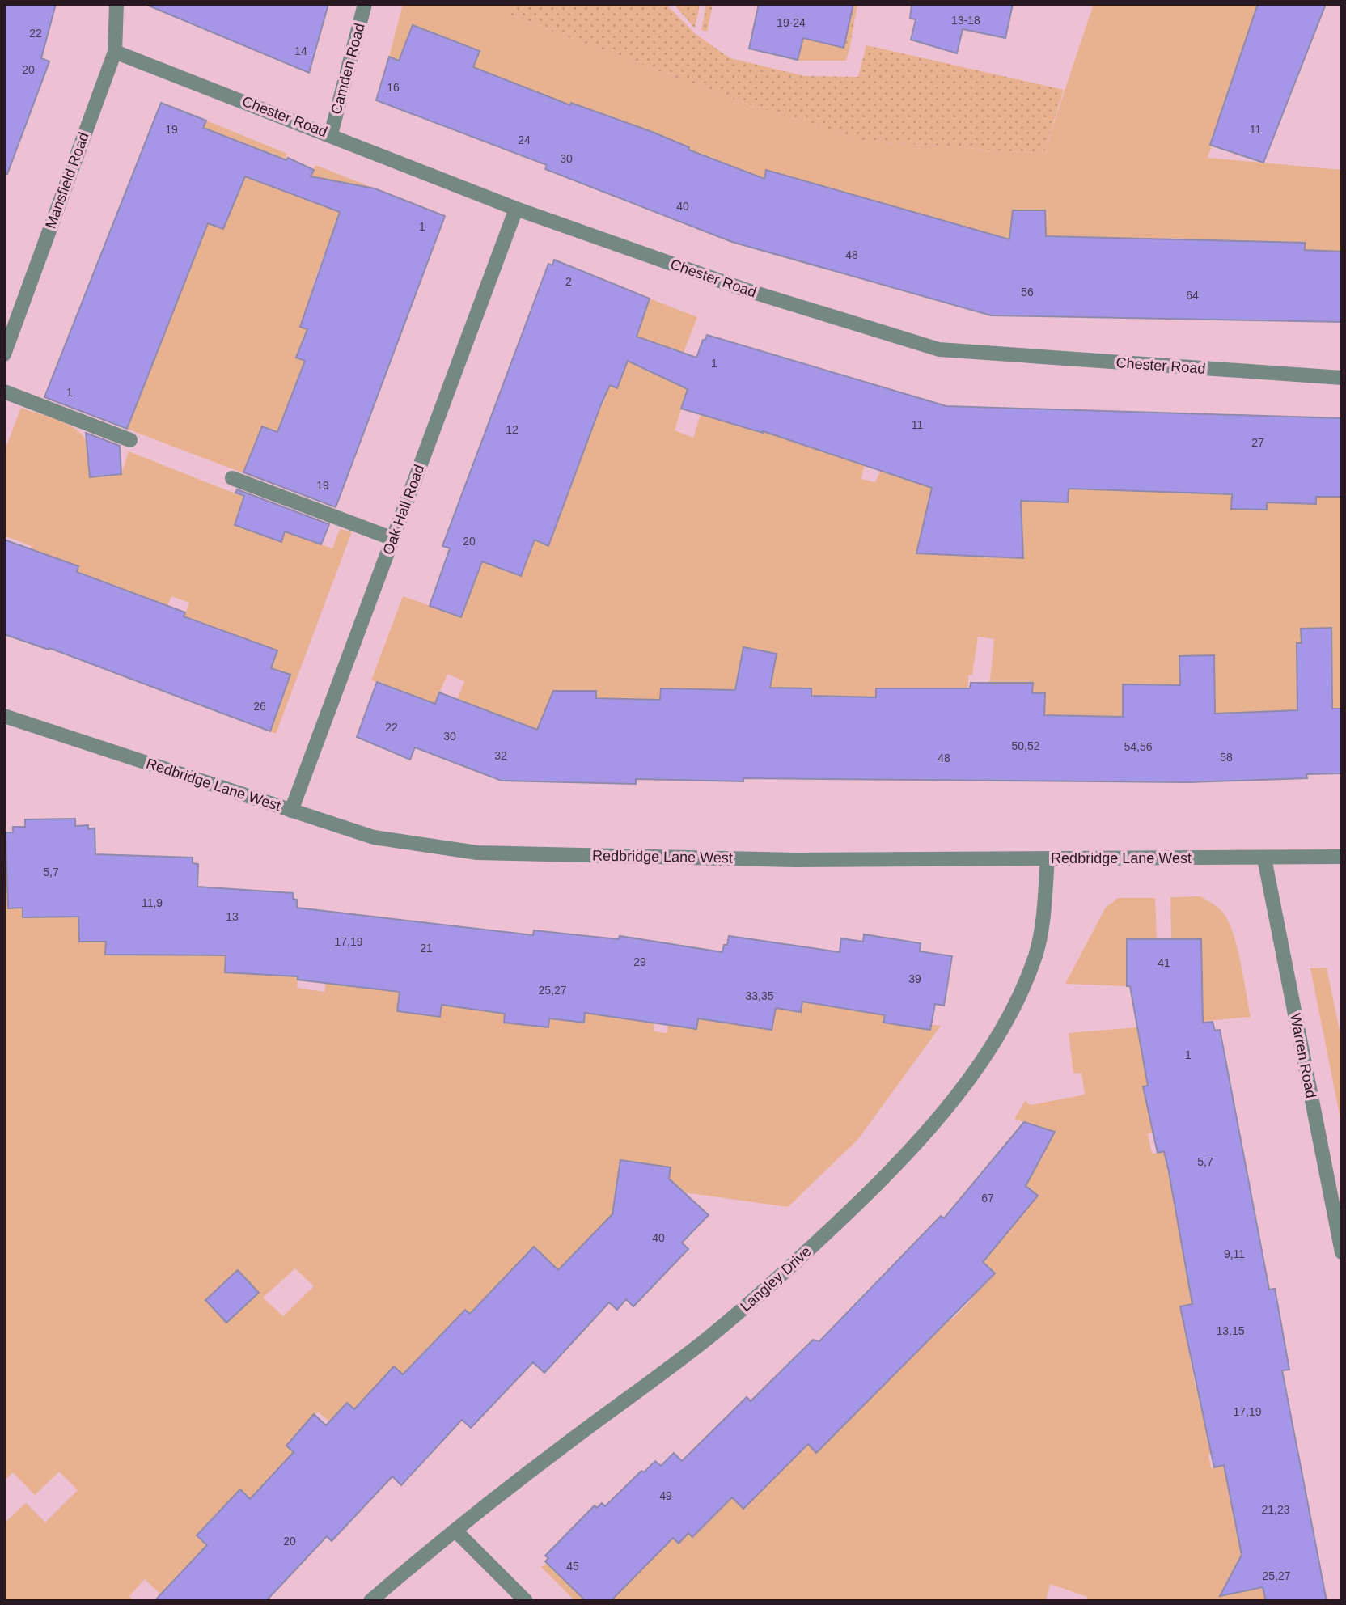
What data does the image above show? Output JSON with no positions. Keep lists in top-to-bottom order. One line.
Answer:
{"streets":{"street":["Camden Road","Chester Road","Mansfield Road","Oak Hall Road","Redbridge Lane West","Warren Road","Langley Drive"]},"crossings":[["Camden Road","Chester Road"],["Chester Road","Mansfield Road"],["Chester Road","Oak Hall Road"],["Oak Hall Road","Redbridge Lane West"],["Redbridge Lane West","Warren Road"],["Redbridge Lane West","Langley Drive"]],"house_numbers":["13-18","19-24","22","14","20","16","19","11","24","30","40","1","48","2","56","64","1","1","11","12","27","19","20","26","22","30","50,52","54,56","32","58","48","5,7","11,9","13","17,19","21","29","41","39","25,27","33,35","1","5,7","67","40","9,11","13,15","17,19","49","21,23","20","45","25,27"]}
